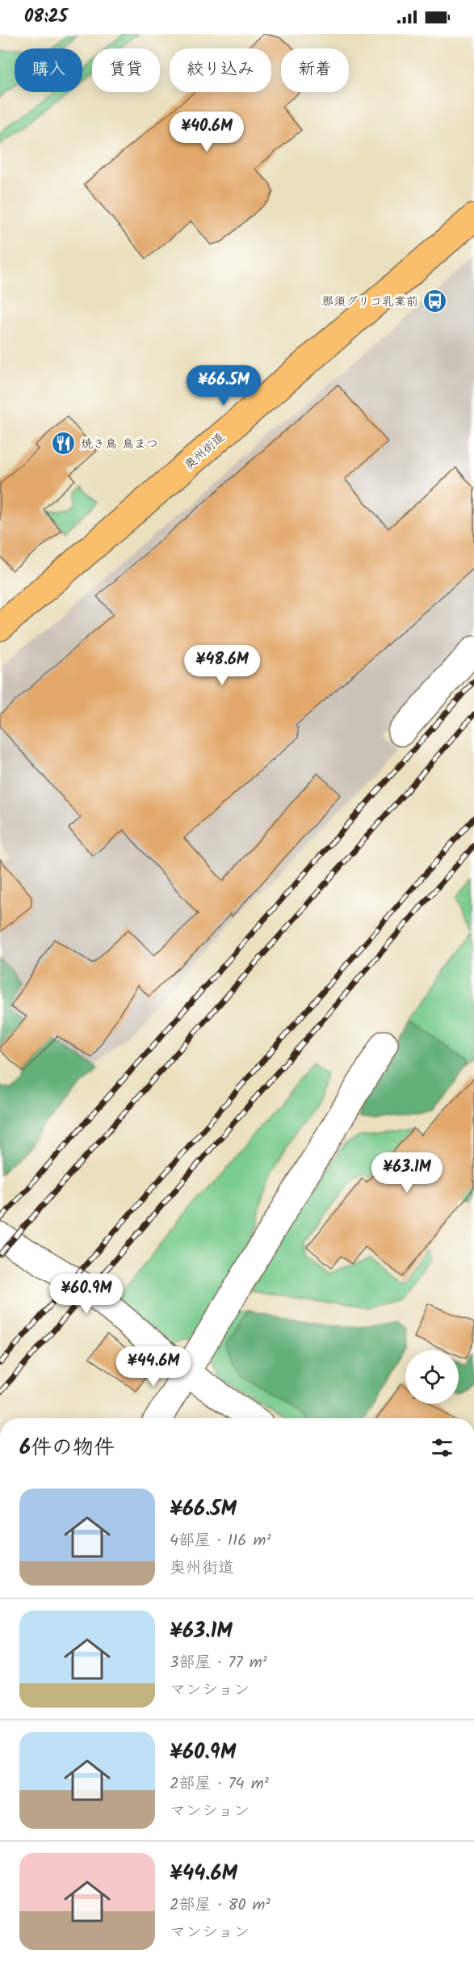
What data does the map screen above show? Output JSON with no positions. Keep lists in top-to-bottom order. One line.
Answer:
{"streets":{"main road":["奥州街道"]},"places":{"bus stop":["那須グリコ乳業前"],"restaurant":["焼き鳥 鳥まつ"]},"page":{"status":"08:25","chip":["購入","賃貸","絞り込み","新着"],"price":["¥40.6M","¥66.5M","¥48.6M","¥63.1M","¥60.9M","¥44.6M"],"heading":"6件の物件","list":[{"name":"¥66.5M","note":"4部屋 · 116 m² · 奥州街道"},{"name":"¥63.1M","note":"3部屋 · 77 m² · マンション"},{"name":"¥60.9M","note":"2部屋 · 74 m² · マンション"},{"name":"¥44.6M","note":"2部屋 · 80 m² · マンション"}]}}
